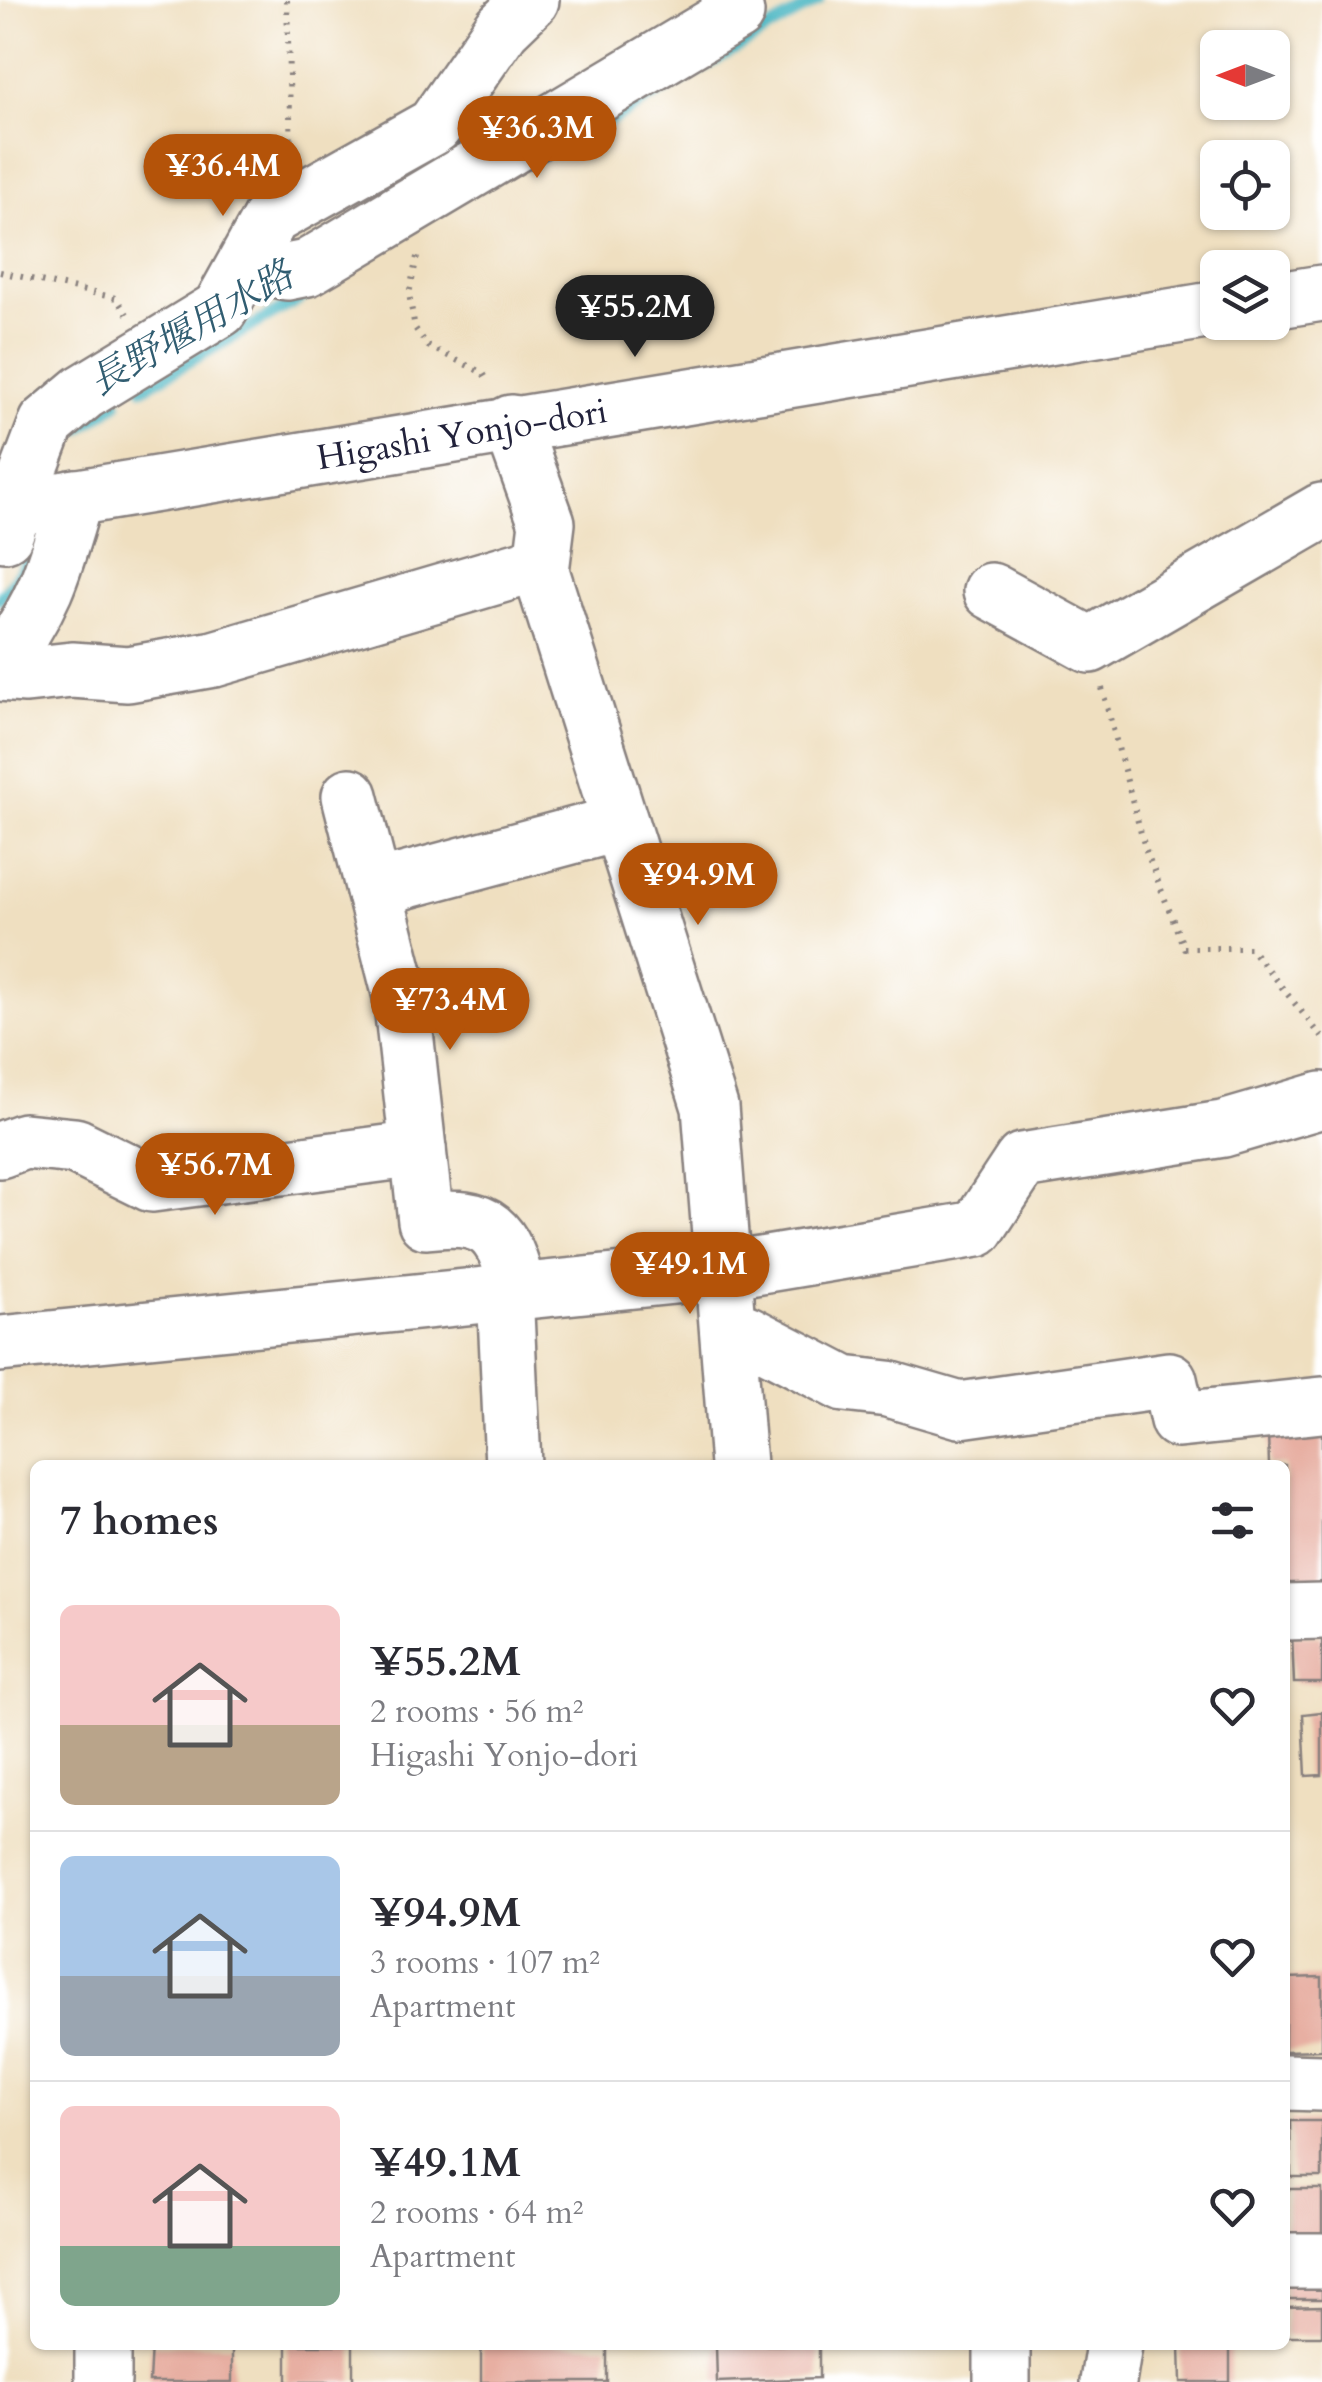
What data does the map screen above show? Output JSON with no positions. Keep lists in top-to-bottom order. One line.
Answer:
{"streets":{"street":["Higashi Yonjo-dori"]},"water":["長野堰用水路"],"north":"left","page":{"price":["¥36.3M","¥36.4M","¥55.2M","¥94.9M","¥73.4M","¥56.7M","¥49.1M"],"heading":"7 homes","list":[{"name":"¥55.2M","note":"2 rooms · 56 m² · Higashi Yonjo-dori"},{"name":"¥94.9M","note":"3 rooms · 107 m² · Apartment"},{"name":"¥49.1M","note":"2 rooms · 64 m² · Apartment"}]}}
